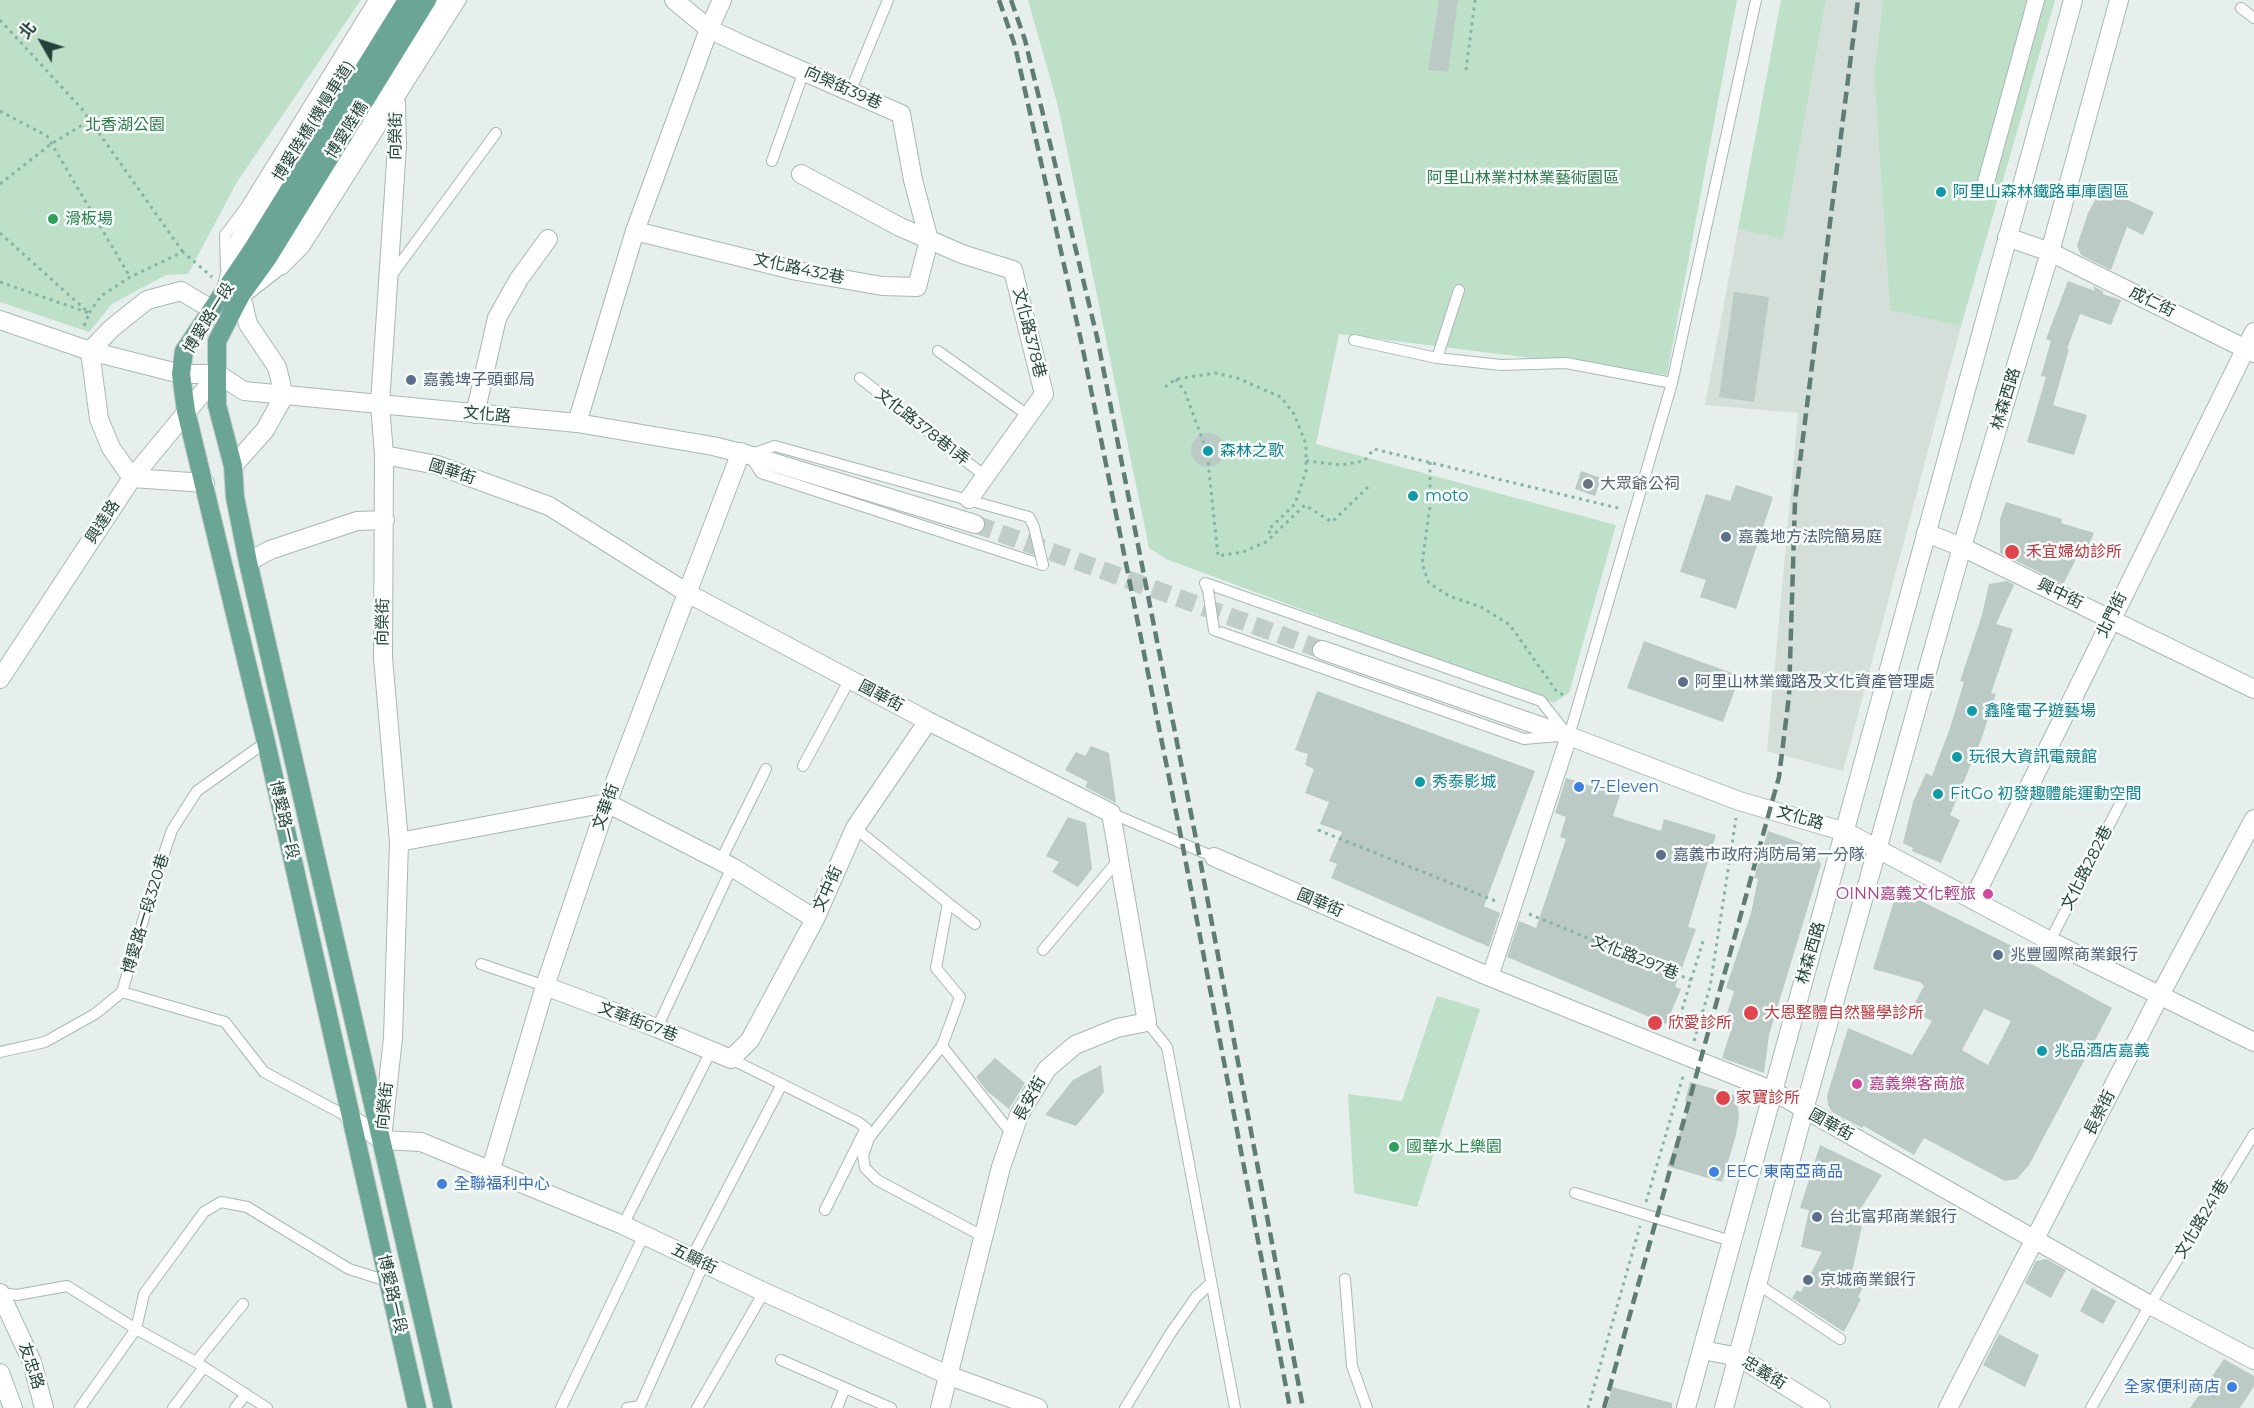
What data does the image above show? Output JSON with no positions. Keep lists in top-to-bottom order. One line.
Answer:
{"streets":{"main road":["博愛陸橋","博愛路一段"],"street":["向榮街39巷","博愛陸橋(機慢車道)","向榮街","文化路432巷","成仁街","文化路378巷","林森西路","文化路","國華街","興達路","興中街","北門街","文華街","文中街","文華街67巷","長安街","長榮街","五顯街","友忠路","忠義街"],"lane":["文化路378巷1弄","文化路282巷","博愛路一段320巷","文化路241巷"],"path":["文化路297巷"]},"crossings":[["向榮街39巷","文化路432巷"],["向榮街39巷","文化路378巷"],["博愛陸橋(機慢車道)","博愛陸橋"],["博愛陸橋(機慢車道)","博愛路一段"],["博愛陸橋","博愛路一段"],["向榮街","博愛路一段"],["向榮街","文化路"],["向榮街","國華街"],["向榮街","五顯街"],["文化路432巷","文化路378巷"],["成仁街","林森西路"],["成仁街","北門街"],["博愛路一段","文化路"],["博愛路一段","興達路"],["博愛路一段","博愛路一段320巷"],["博愛路一段","五顯街"],["文化路378巷","文化路378巷1弄"],["林森西路","文化路"],["林森西路","國華街"],["林森西路","興中街"],["林森西路","忠義街"],["文化路","興達路"],["文化路","北門街"],["文化路","文華街"],["文化路","文化路282巷"],["文化路","長榮街"],["國華街","文華街"],["國華街","文中街"],["國華街","文化路297巷"],["國華街","長榮街"],["國華街","文化路241巷"],["興中街","北門街"],["文華街","文華街67巷"],["文華街","五顯街"],["文中街","文華街67巷"],["長安街","五顯街"]],"parks":["北香湖公園","阿里山林業村林業藝術園區"],"places":["阿里山森林鐵路車庫園區","滑板場","嘉義埤子頭郵局","森林之歌","大眾爺公祠","moto","嘉義地方法院簡易庭","禾宜婦幼診所","阿里山林業鐵路及文化資產管理處","鑫隆電子遊藝場","玩很大資訊電競館","秀泰影城","7-Eleven","FitGo 初發趣體能運動空間","嘉義市政府消防局第一分隊","OINN嘉義文化輕旅","兆豐國際商業銀行","大恩整體自然醫學診所","欣愛診所","兆品酒店嘉義","嘉義樂客商旅","家寶診所","國華水上樂園","EEC 東南亞商品","全聯福利中心","台北富邦商業銀行","京城商業銀行","全家便利商店"],"north":"top left"}
